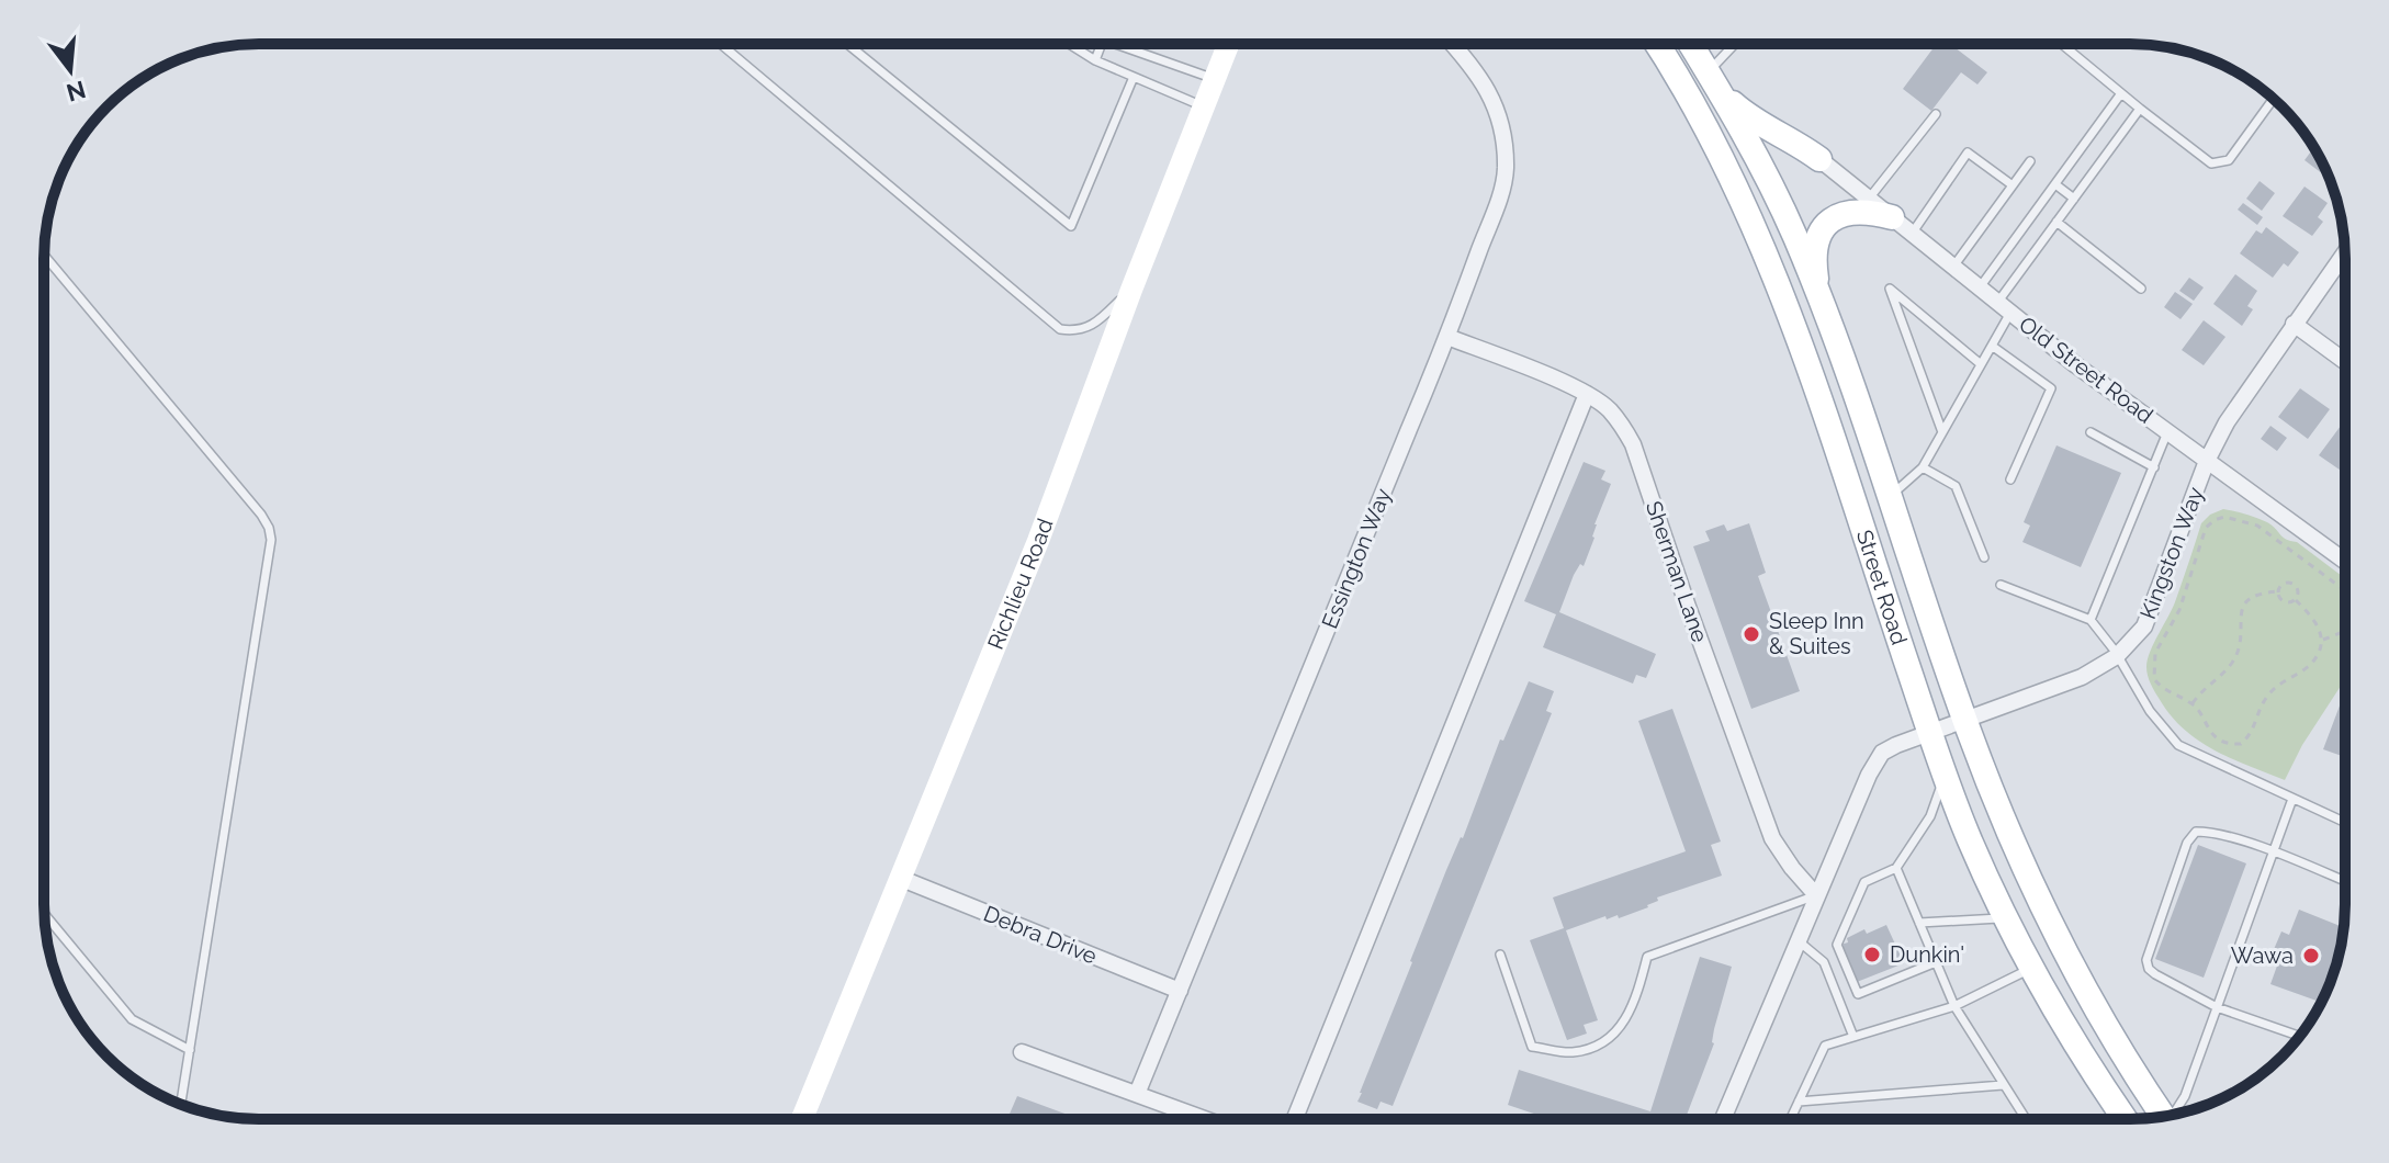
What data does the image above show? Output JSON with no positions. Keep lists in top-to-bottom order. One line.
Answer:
{"streets":{"main road":["Richlieu Road","Street Road"],"street":["Old Street Road","Kingston Way","Essington Way","Sherman Lane","Debra Drive"]},"crossings":[["Old Street Road","Kingston Way"],["Kingston Way","Sherman Lane"],["Kingston Way","Street Road"],["Essington Way","Sherman Lane"],["Essington Way","Debra Drive"],["Richlieu Road","Debra Drive"]],"places":["Sleep Inn & Suites","Dunkin'","Wawa"],"north":"bottom"}
